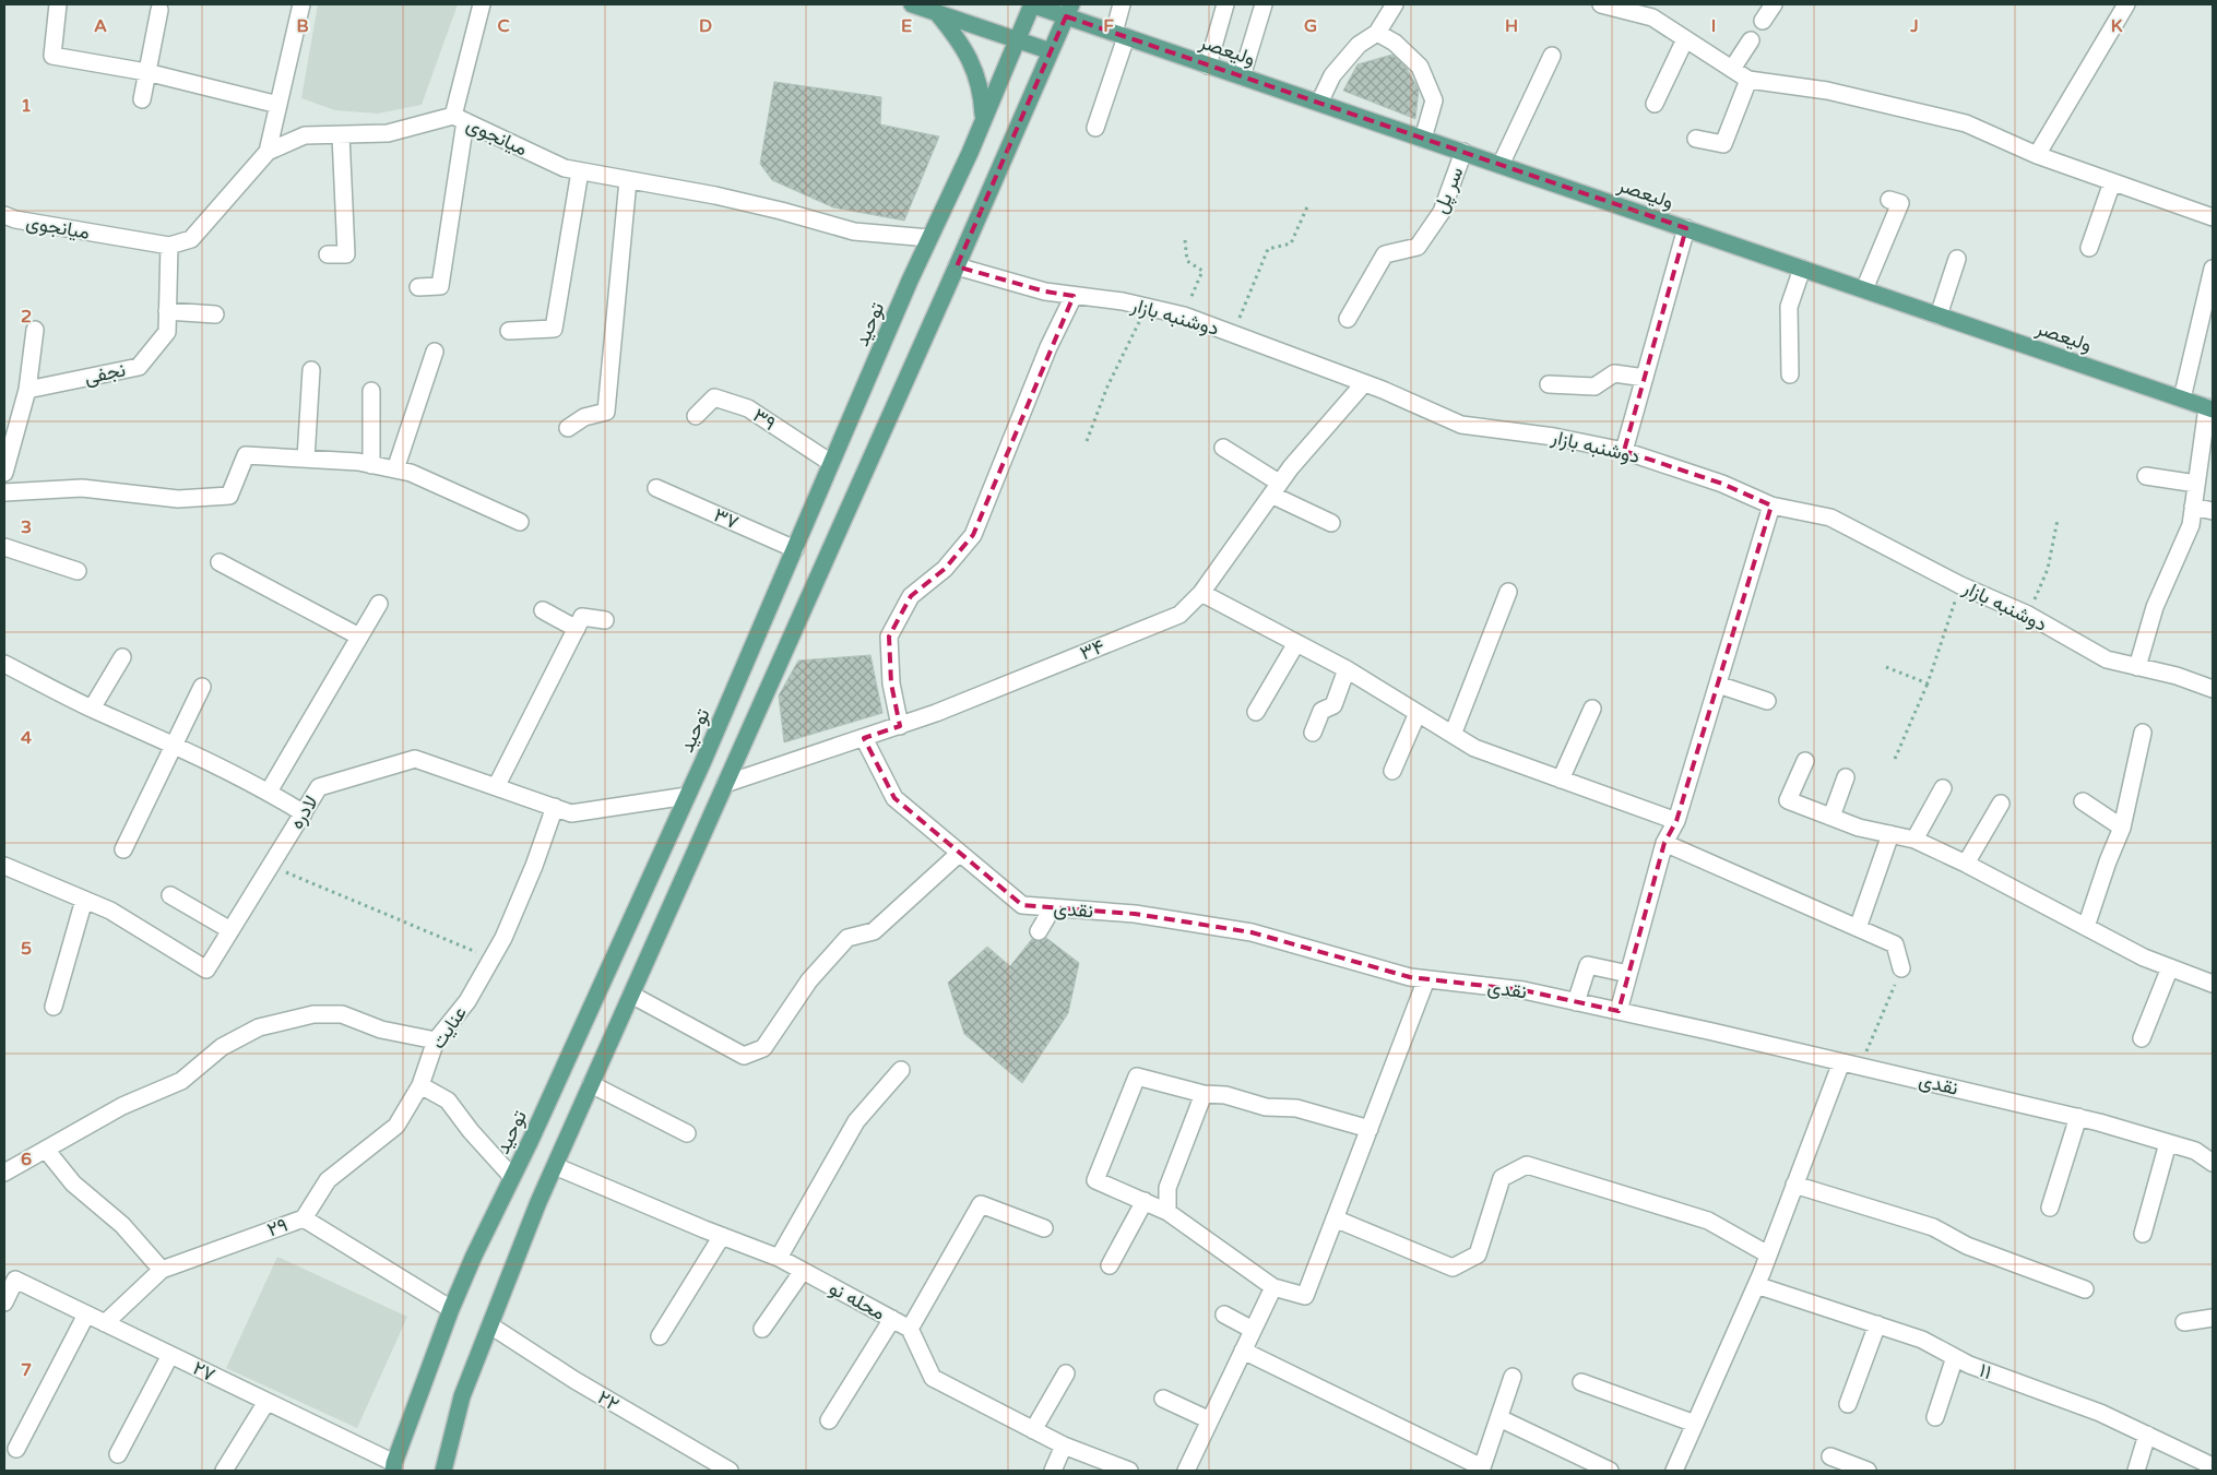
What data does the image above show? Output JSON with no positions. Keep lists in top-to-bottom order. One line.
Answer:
{"streets":{"main road":["ولیعصر","توحید"],"street":["میانجوی","سر پل","دوشنبه بازار","نجفی","۳۹","۳۷","۳۴","لادره","نقدی","عنایت","۲۹","محله نو","۲۷","۱۱","۲۲"]},"crossings":[["ولیعصر","سر پل"],["ولیعصر","توحید"],["میانجوی","توحید"],["میانجوی","نجفی"],["دوشنبه بازار","۳۴"],["توحید","۳۹"],["توحید","۳۷"],["توحید","لادره"],["توحید","۲۹"],["توحید","۲۷"],["۳۴","نقدی"],["لادره","عنایت"],["عنایت","۲۹"],["۲۹","۲۷"]],"grid":{"columns":["A","B","C","D","E","F","G","H","I","J","K"],"rows":["1","2","3","4","5","6","7"]}}
